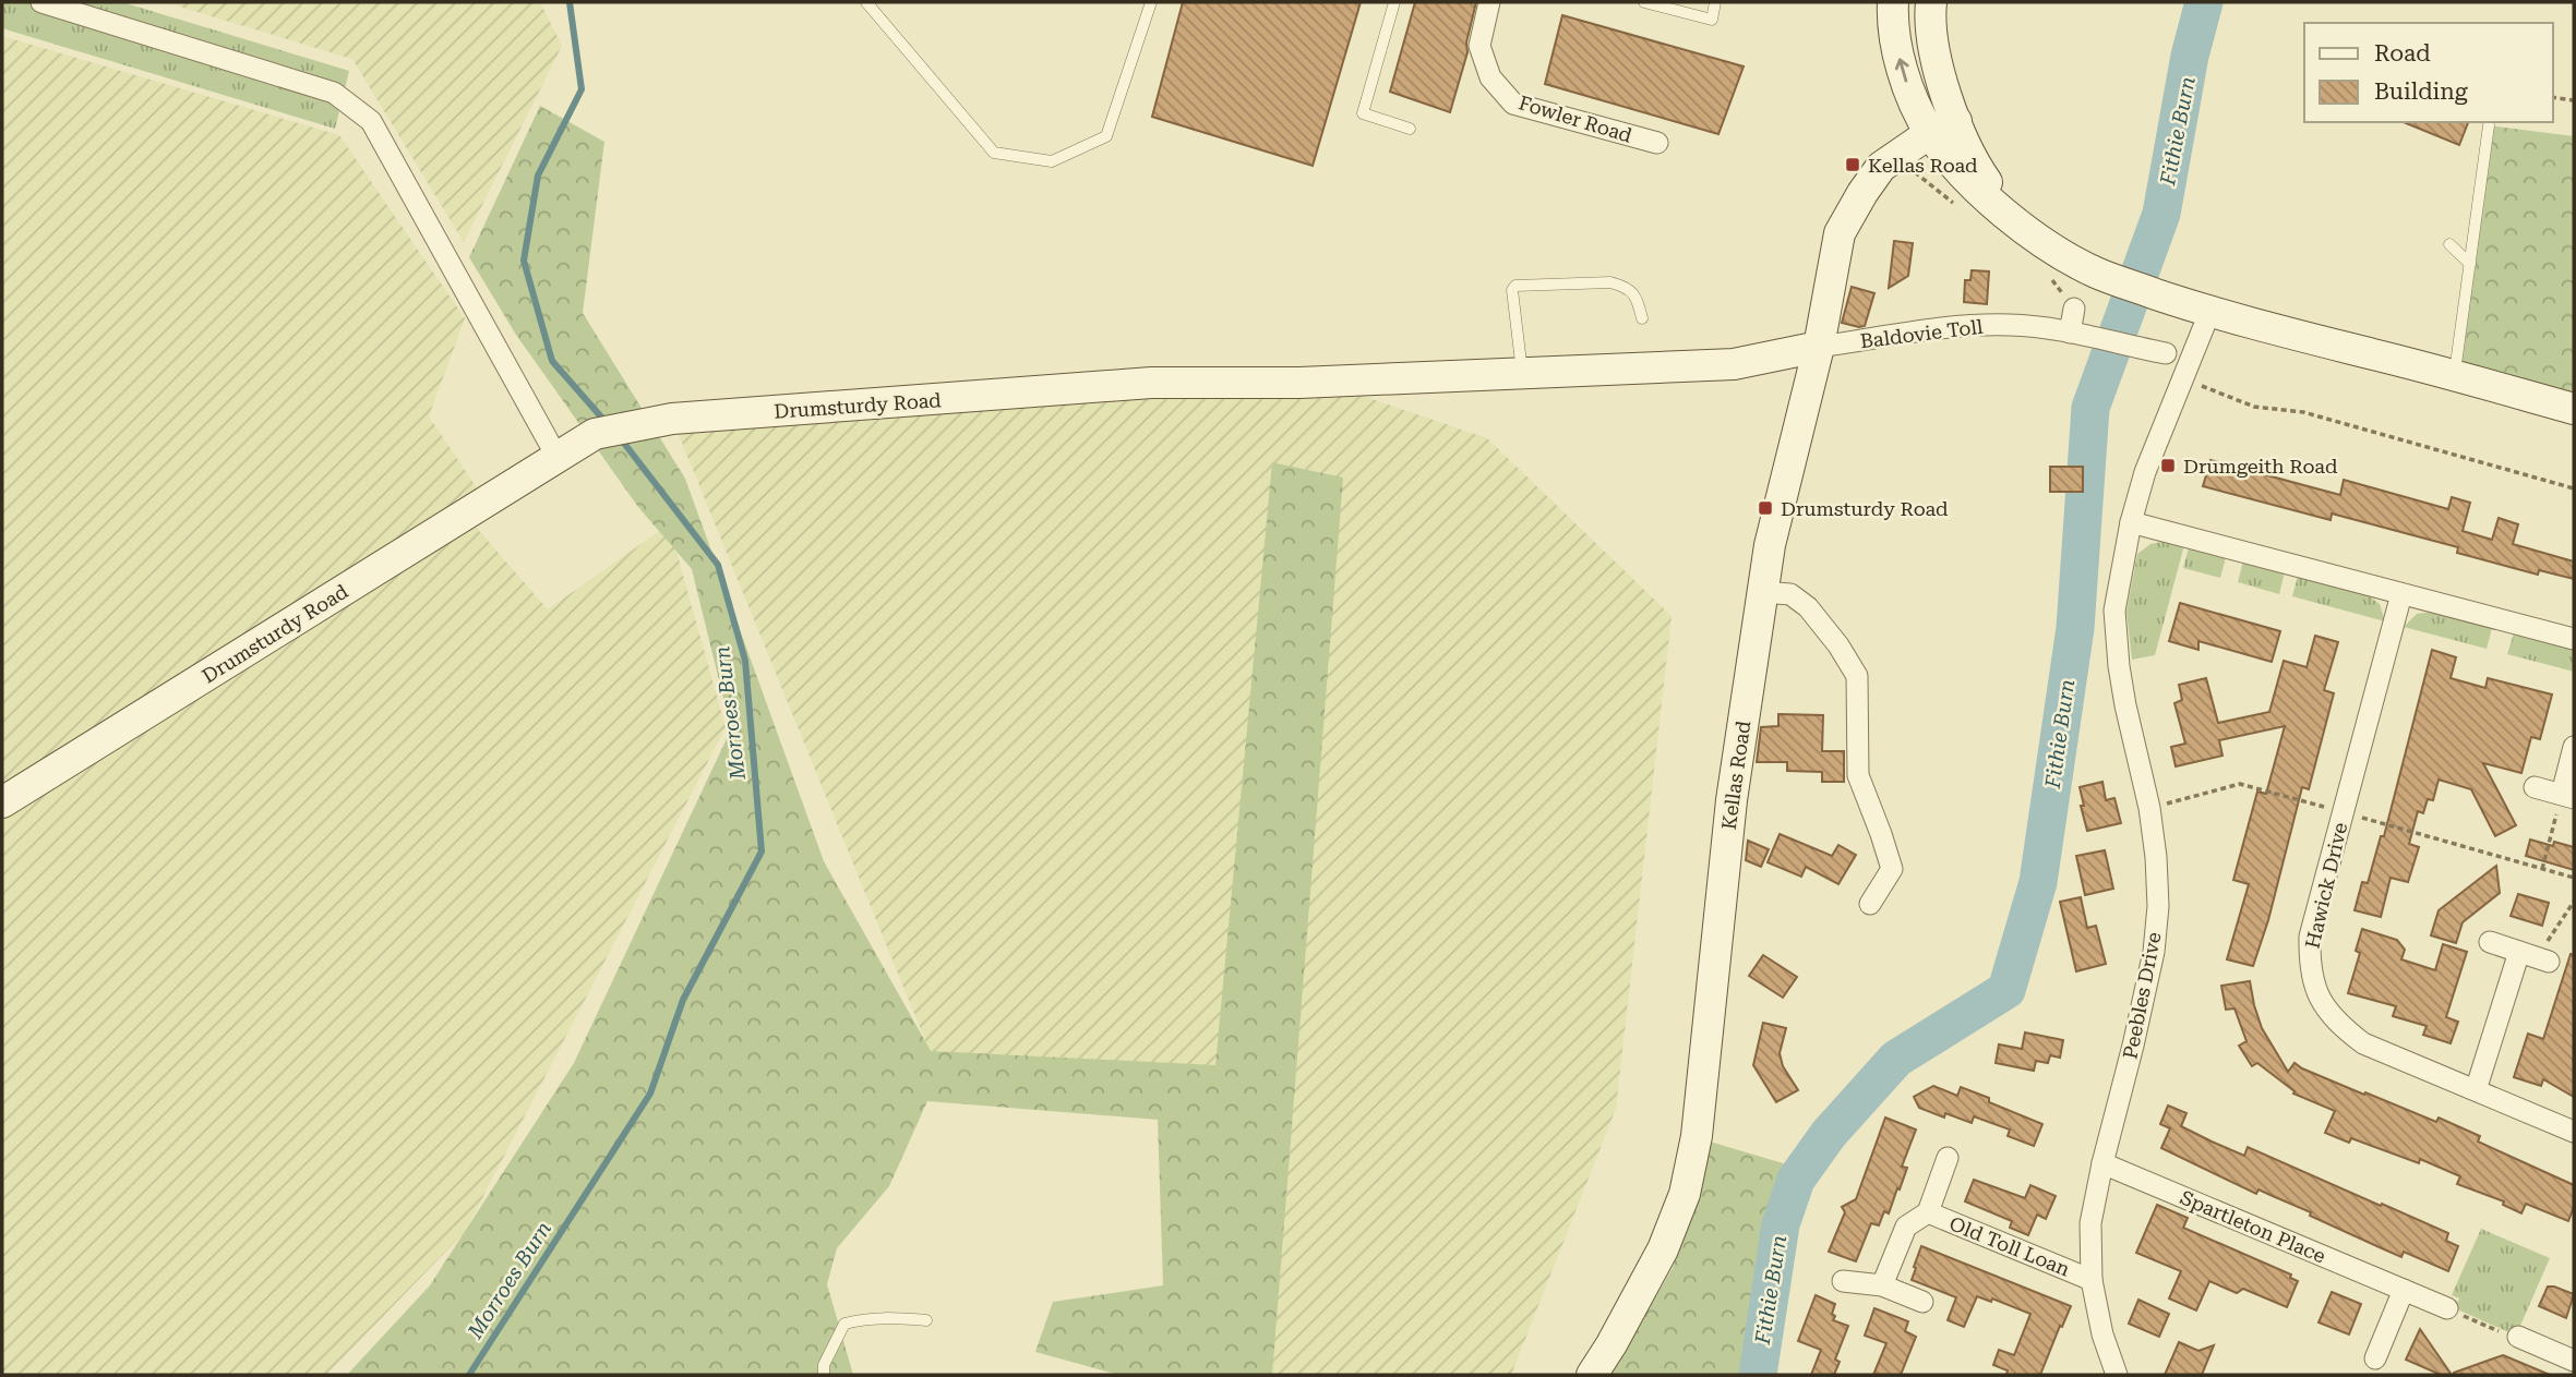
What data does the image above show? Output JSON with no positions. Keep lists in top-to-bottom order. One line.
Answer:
{"streets":{"main road":["Drumsturdy Road","Kellas Road"],"street":["Fowler Road","Baldovie Toll","Hawick Drive","Peebles Drive","Spartleton Place","Old Toll Loan"]},"crossings":[["Baldovie Toll","Drumsturdy Road"],["Baldovie Toll","Kellas Road"],["Drumsturdy Road","Kellas Road"],["Peebles Drive","Spartleton Place"],["Peebles Drive","Old Toll Loan"]],"water":["Fithie Burn","Morroes Burn"],"places":{"transit":["Kellas Road","Drumgeith Road","Drumsturdy Road"]},"legend":["Road","Building"]}
